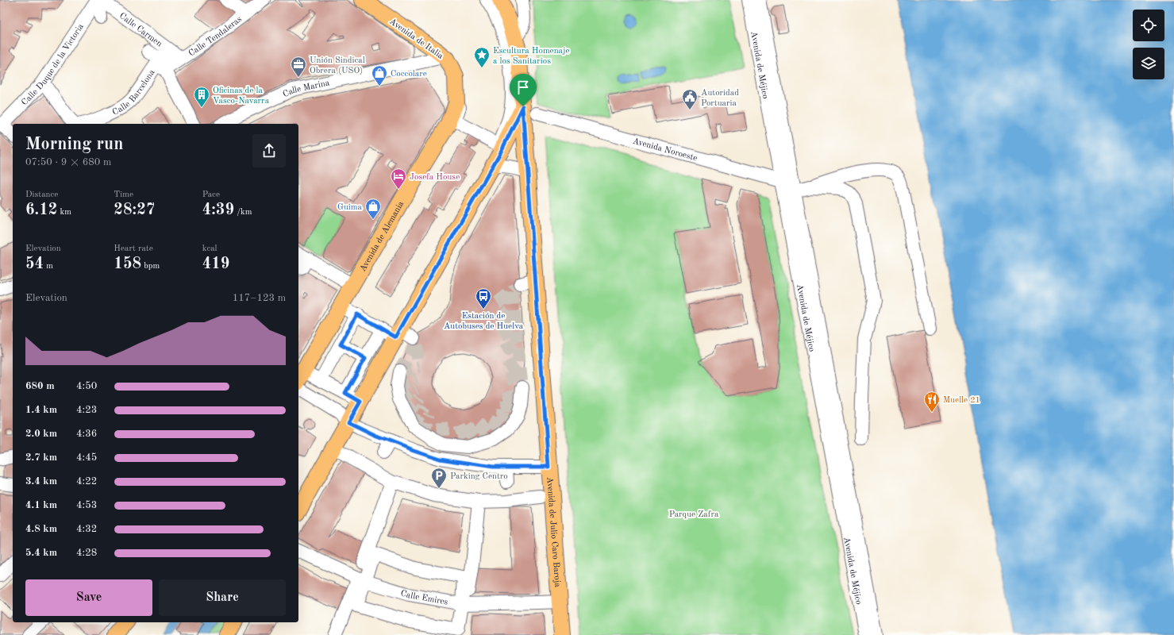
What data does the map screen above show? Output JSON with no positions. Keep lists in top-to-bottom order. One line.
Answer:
{"streets":{"main road":["Avenida de Italia","Avenida de Alemania","Avenida de Julio Caro Baroja"],"street":["Calle Carmen","Calle Tendaleras","Calle Duque de la Victoria","Avenida de Méjico","Calle Marina","Calle Barcelona","Avenida Noroeste","Calle Emires"]},"crossings":[["Calle Carmen","Calle Tendaleras"],["Calle Tendaleras","Calle Barcelona"],["Avenida de Italia","Avenida de Alemania"],["Calle Duque de la Victoria","Calle Barcelona"],["Avenida de Méjico","Avenida Noroeste"],["Avenida de Julio Caro Baroja","Calle Emires"]],"parks":["Parque Zafra"],"places":{"place":["Escultura Homenaje a los Sanitarios"],"office":["Unión Sindical Obrera (USO)"],"shop":["Coccolare","Guima"],"building":["Oficinas de la Vasco-Navarra"],"public building":["Autoridad Portuaria"],"hotel":["Josefa House"],"bus stop":["Estación de Autobuses de Huelva"],"restaurant":["Muelle 21"],"parking":["Parking Centro"]},"page":{"heading":["Morning run","07:50 · 9 × 680 m"],"stats":[["Distance","6.12 km"],["Time","28:27"],["Pace","4:39 /km"],["Elevation","54 m"],["Heart rate","158 bpm"],["kcal","419"]],"chart":["Elevation","117–123 m"],"list":[{"name":"680 m","note":"4:50"},{"name":"1.4 km","note":"4:23"},{"name":"2.0 km","note":"4:36"},{"name":"2.7 km","note":"4:45"},{"name":"3.4 km","note":"4:22"},{"name":"4.1 km","note":"4:53"},{"name":"4.8 km","note":"4:32"},{"name":"5.4 km","note":"4:28"}],"buttons":["Save","Share"]}}
